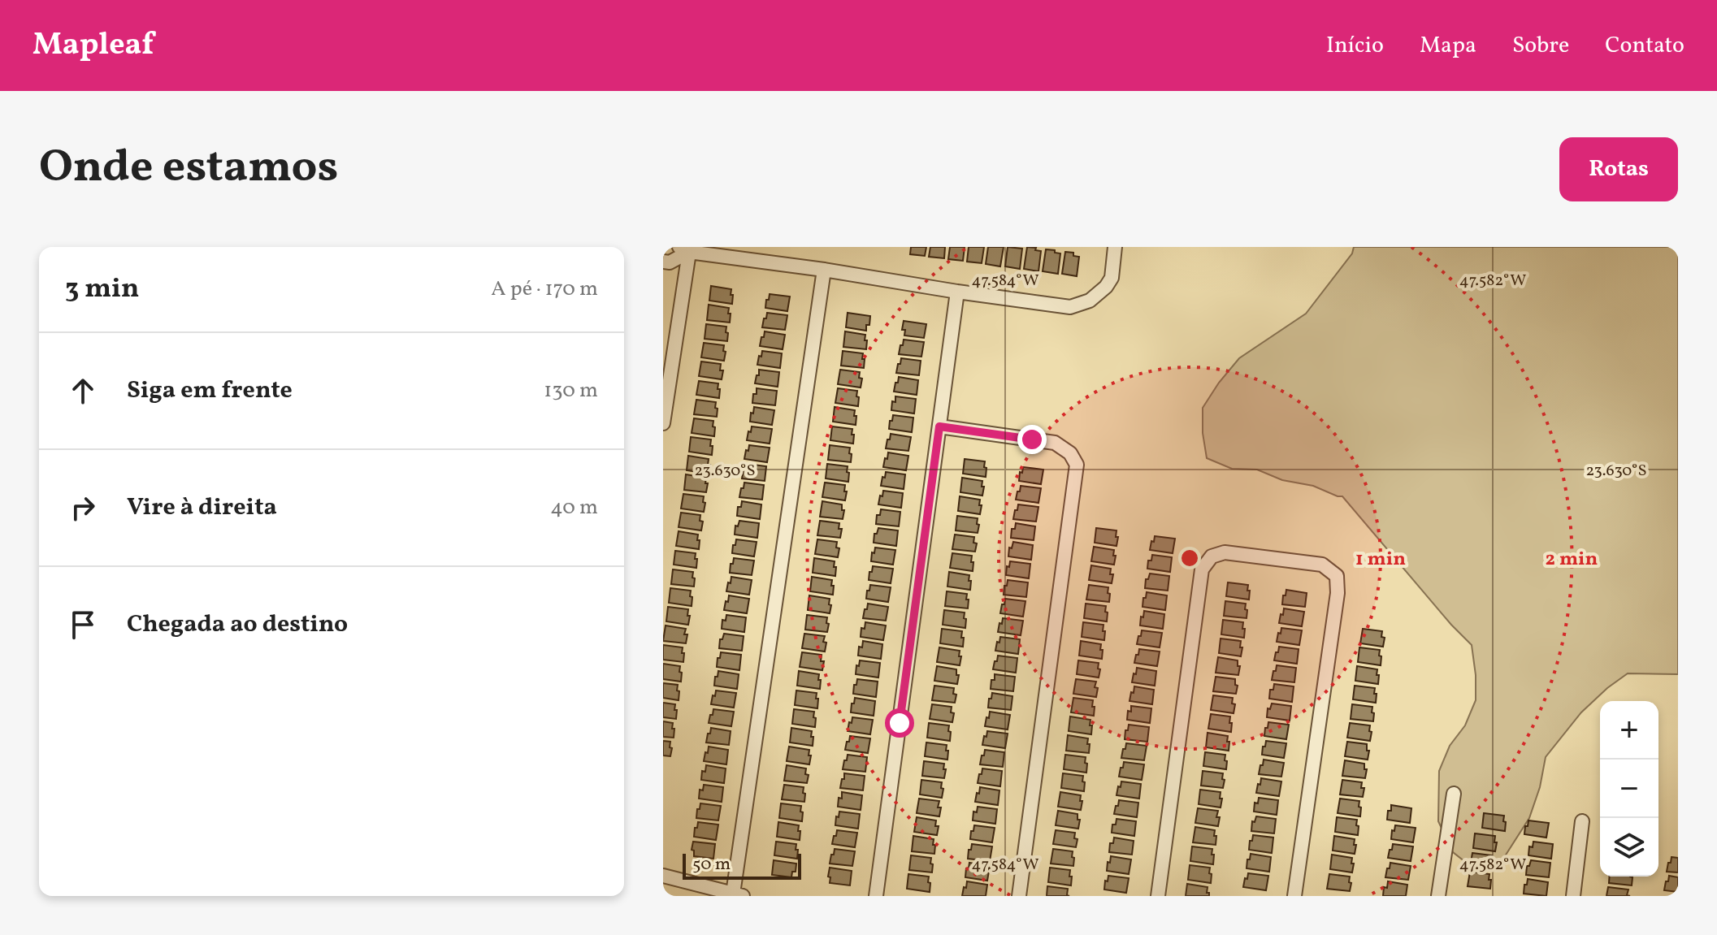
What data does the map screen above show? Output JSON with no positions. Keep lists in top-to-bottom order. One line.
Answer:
{"scale_bar":"50 m","page":{"header":"Mapleaf","nav":["Início","Mapa","Sobre","Contato"],"title":"Onde estamos","buttons":"Rotas","heading":["3 min","A pé · 170 m"],"list":[["Siga em frente","130 m"],["Vire à direita","40 m"],"Chegada ao destino"],"map_buttons":["+","−"],"scale":"50 m"},"coordinates":["47.584°W","47.582°W","23.630°S"],"rings":["1 min","2 min"]}
